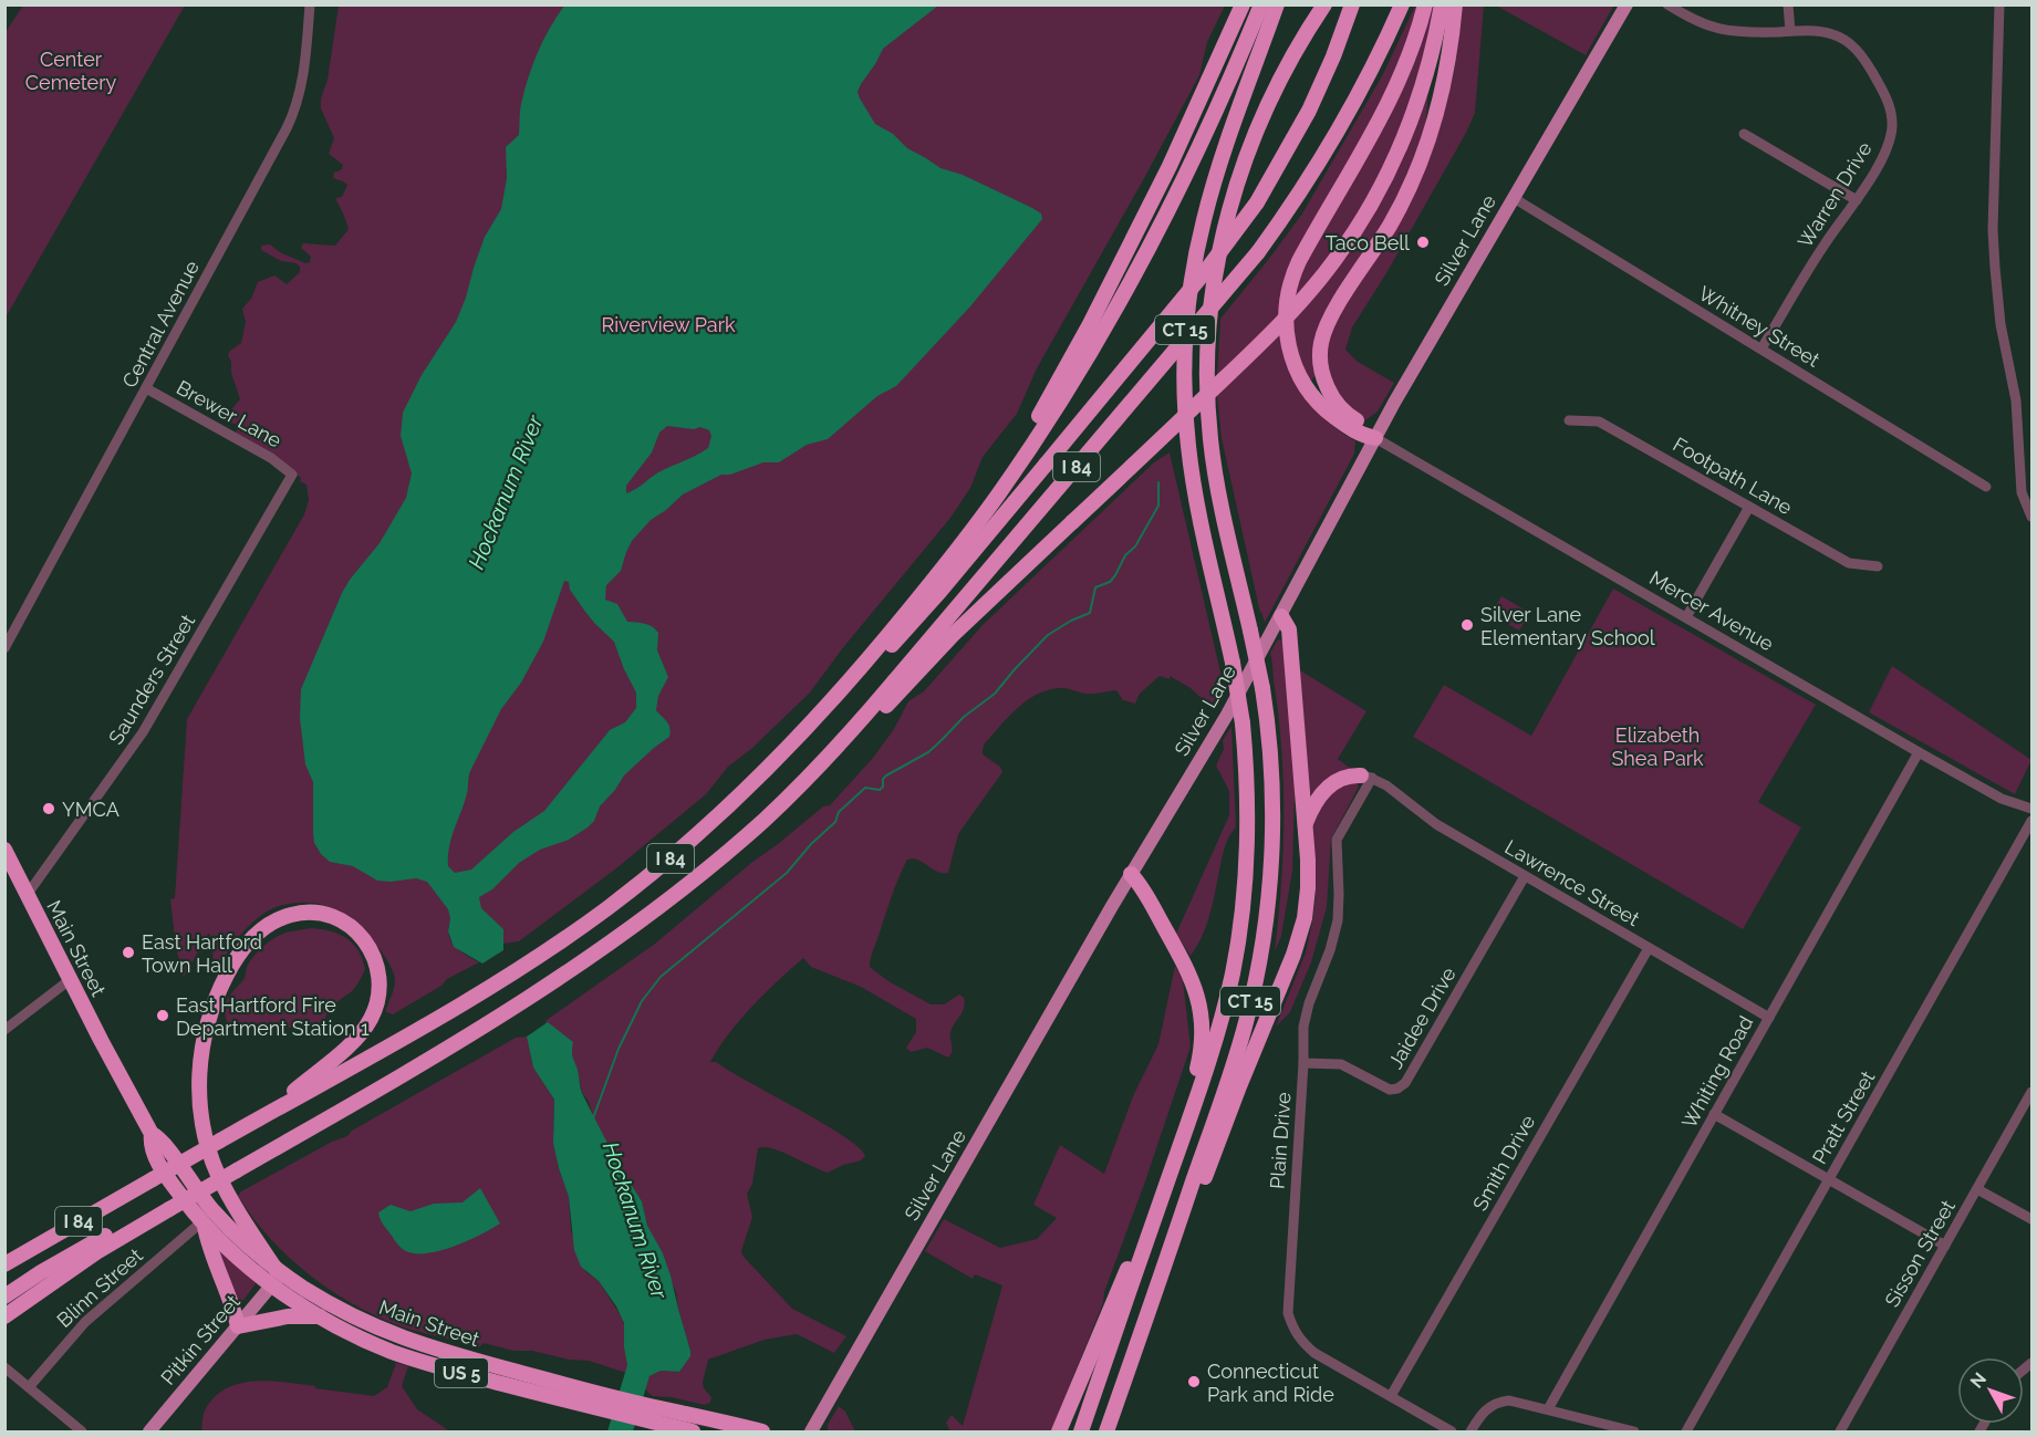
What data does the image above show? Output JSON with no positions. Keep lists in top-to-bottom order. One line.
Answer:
{"streets":{"highway":["CT 15","I 84","Main Street","US 5"],"main road":["Silver Lane","Pitkin Street"],"street":["Warren Drive","Central Avenue","Whitney Street","Brewer Lane","Footpath Lane","Mercer Avenue","Saunders Street","Lawrence Street","Jaidee Drive","Whiting Road","Pratt Street","Plain Drive","Smith Drive","Sisson Street","Blinn Street"]},"crossings":[["Warren Drive","Whitney Street"],["Silver Lane","Whitney Street"],["Silver Lane","Mercer Avenue"],["Central Avenue","Brewer Lane"],["Brewer Lane","Saunders Street"],["Mercer Avenue","Whiting Road"],["Saunders Street","Main Street"],["Lawrence Street","Jaidee Drive"],["Lawrence Street","Whiting Road"],["Lawrence Street","Plain Drive"],["Lawrence Street","Smith Drive"],["Main Street","Blinn Street"],["Main Street","Pitkin Street"],["Jaidee Drive","Plain Drive"],["Plain Drive","Smith Drive"]],"water":["Hockanum River"],"parks":["Center Cemetery","Riverview Park","Elizabeth Shea Park"],"places":["Taco Bell","Silver Lane Elementary School","YMCA","East Hartford Town Hall","East Hartford Fire Department Station 1","Connecticut Park and Ride"],"north":"top left"}
